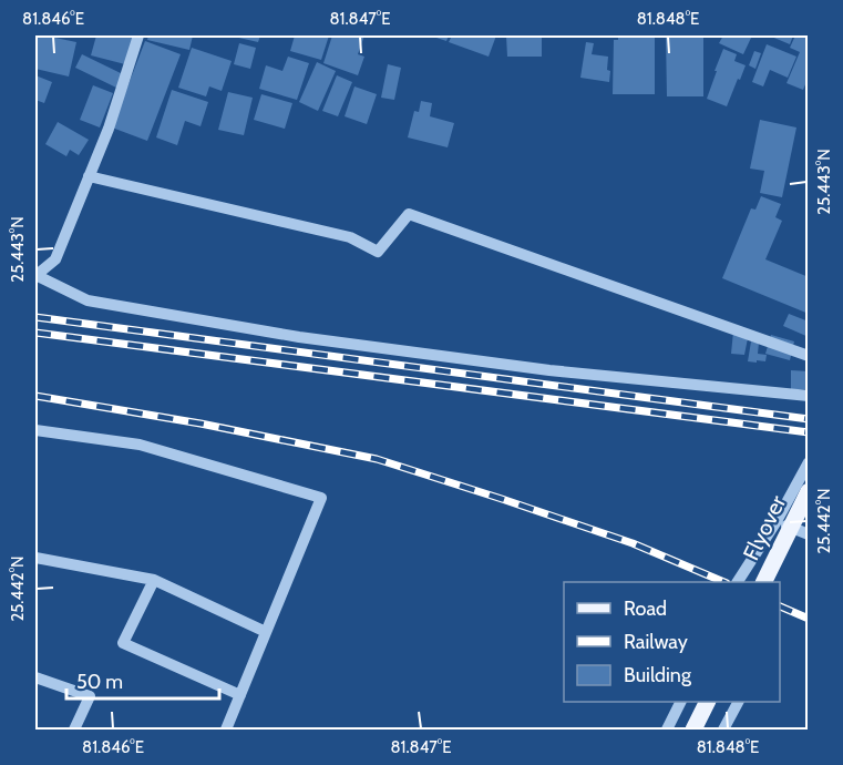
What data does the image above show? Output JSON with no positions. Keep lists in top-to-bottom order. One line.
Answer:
{"streets":{"main road":["Flyover"]},"legend":["Road","Railway","Building"],"scale_bar":"50 m","coordinates":["81.846°E","81.847°E","81.848°E","25.443°N","25.442°N"]}
